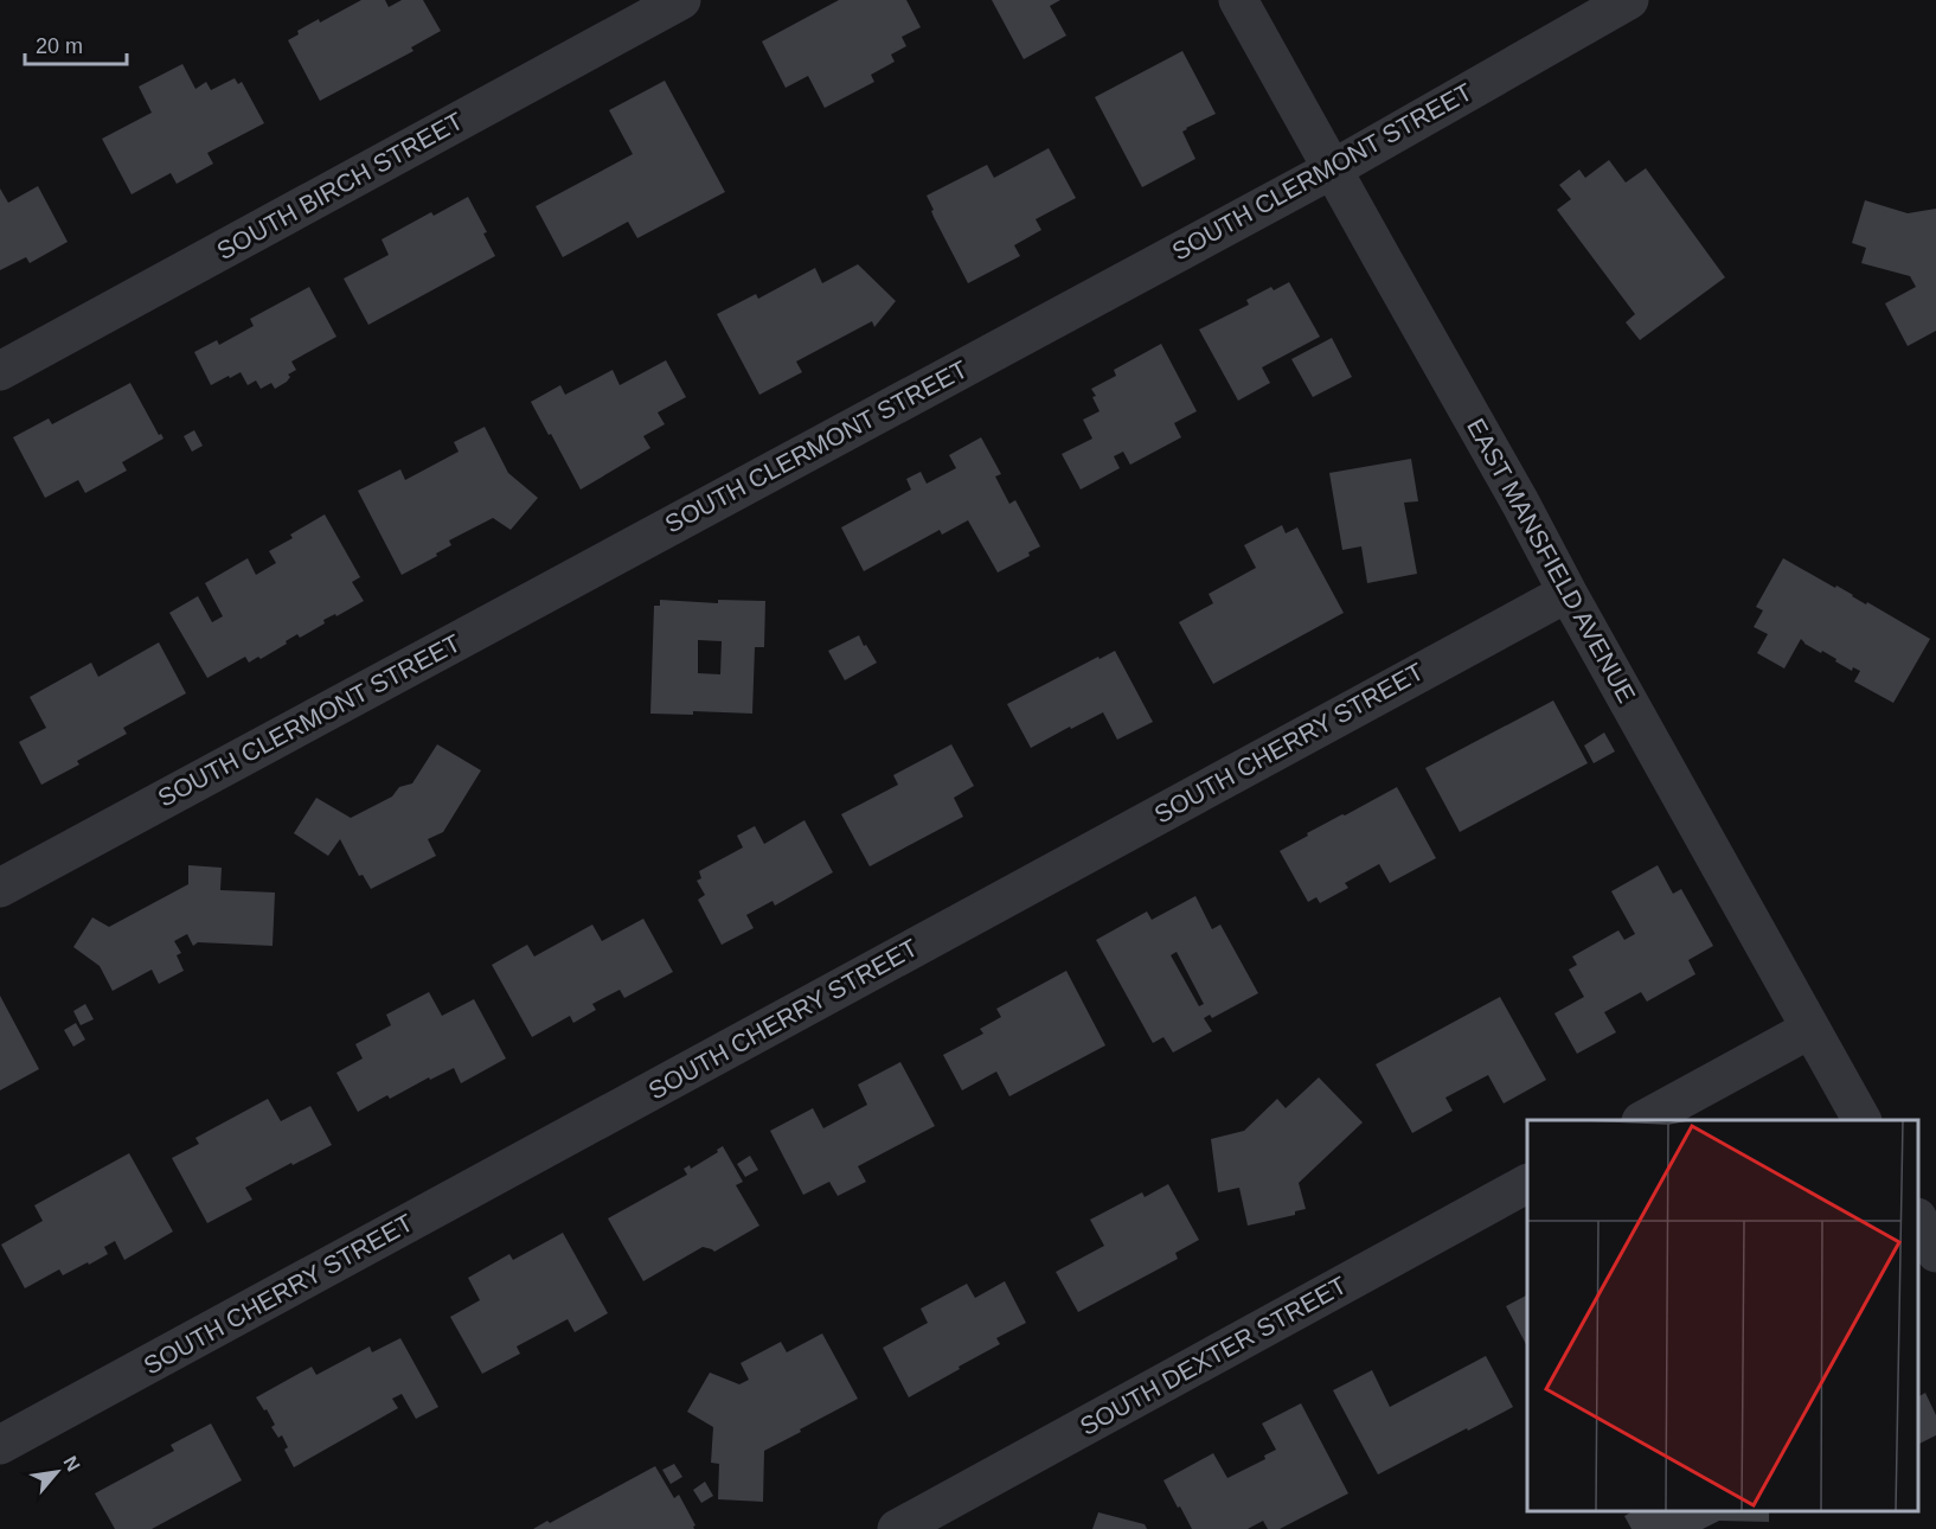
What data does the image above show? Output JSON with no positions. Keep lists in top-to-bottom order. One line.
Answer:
{"streets":{"street":["SOUTH CLERMONT STREET","SOUTH BIRCH STREET","EAST MANSFIELD AVENUE","SOUTH CHERRY STREET","SOUTH DEXTER STREET"]},"crossings":[["SOUTH CLERMONT STREET","EAST MANSFIELD AVENUE"],["EAST MANSFIELD AVENUE","SOUTH CHERRY STREET"]],"scale_bar":"20 m","north":"top right"}
